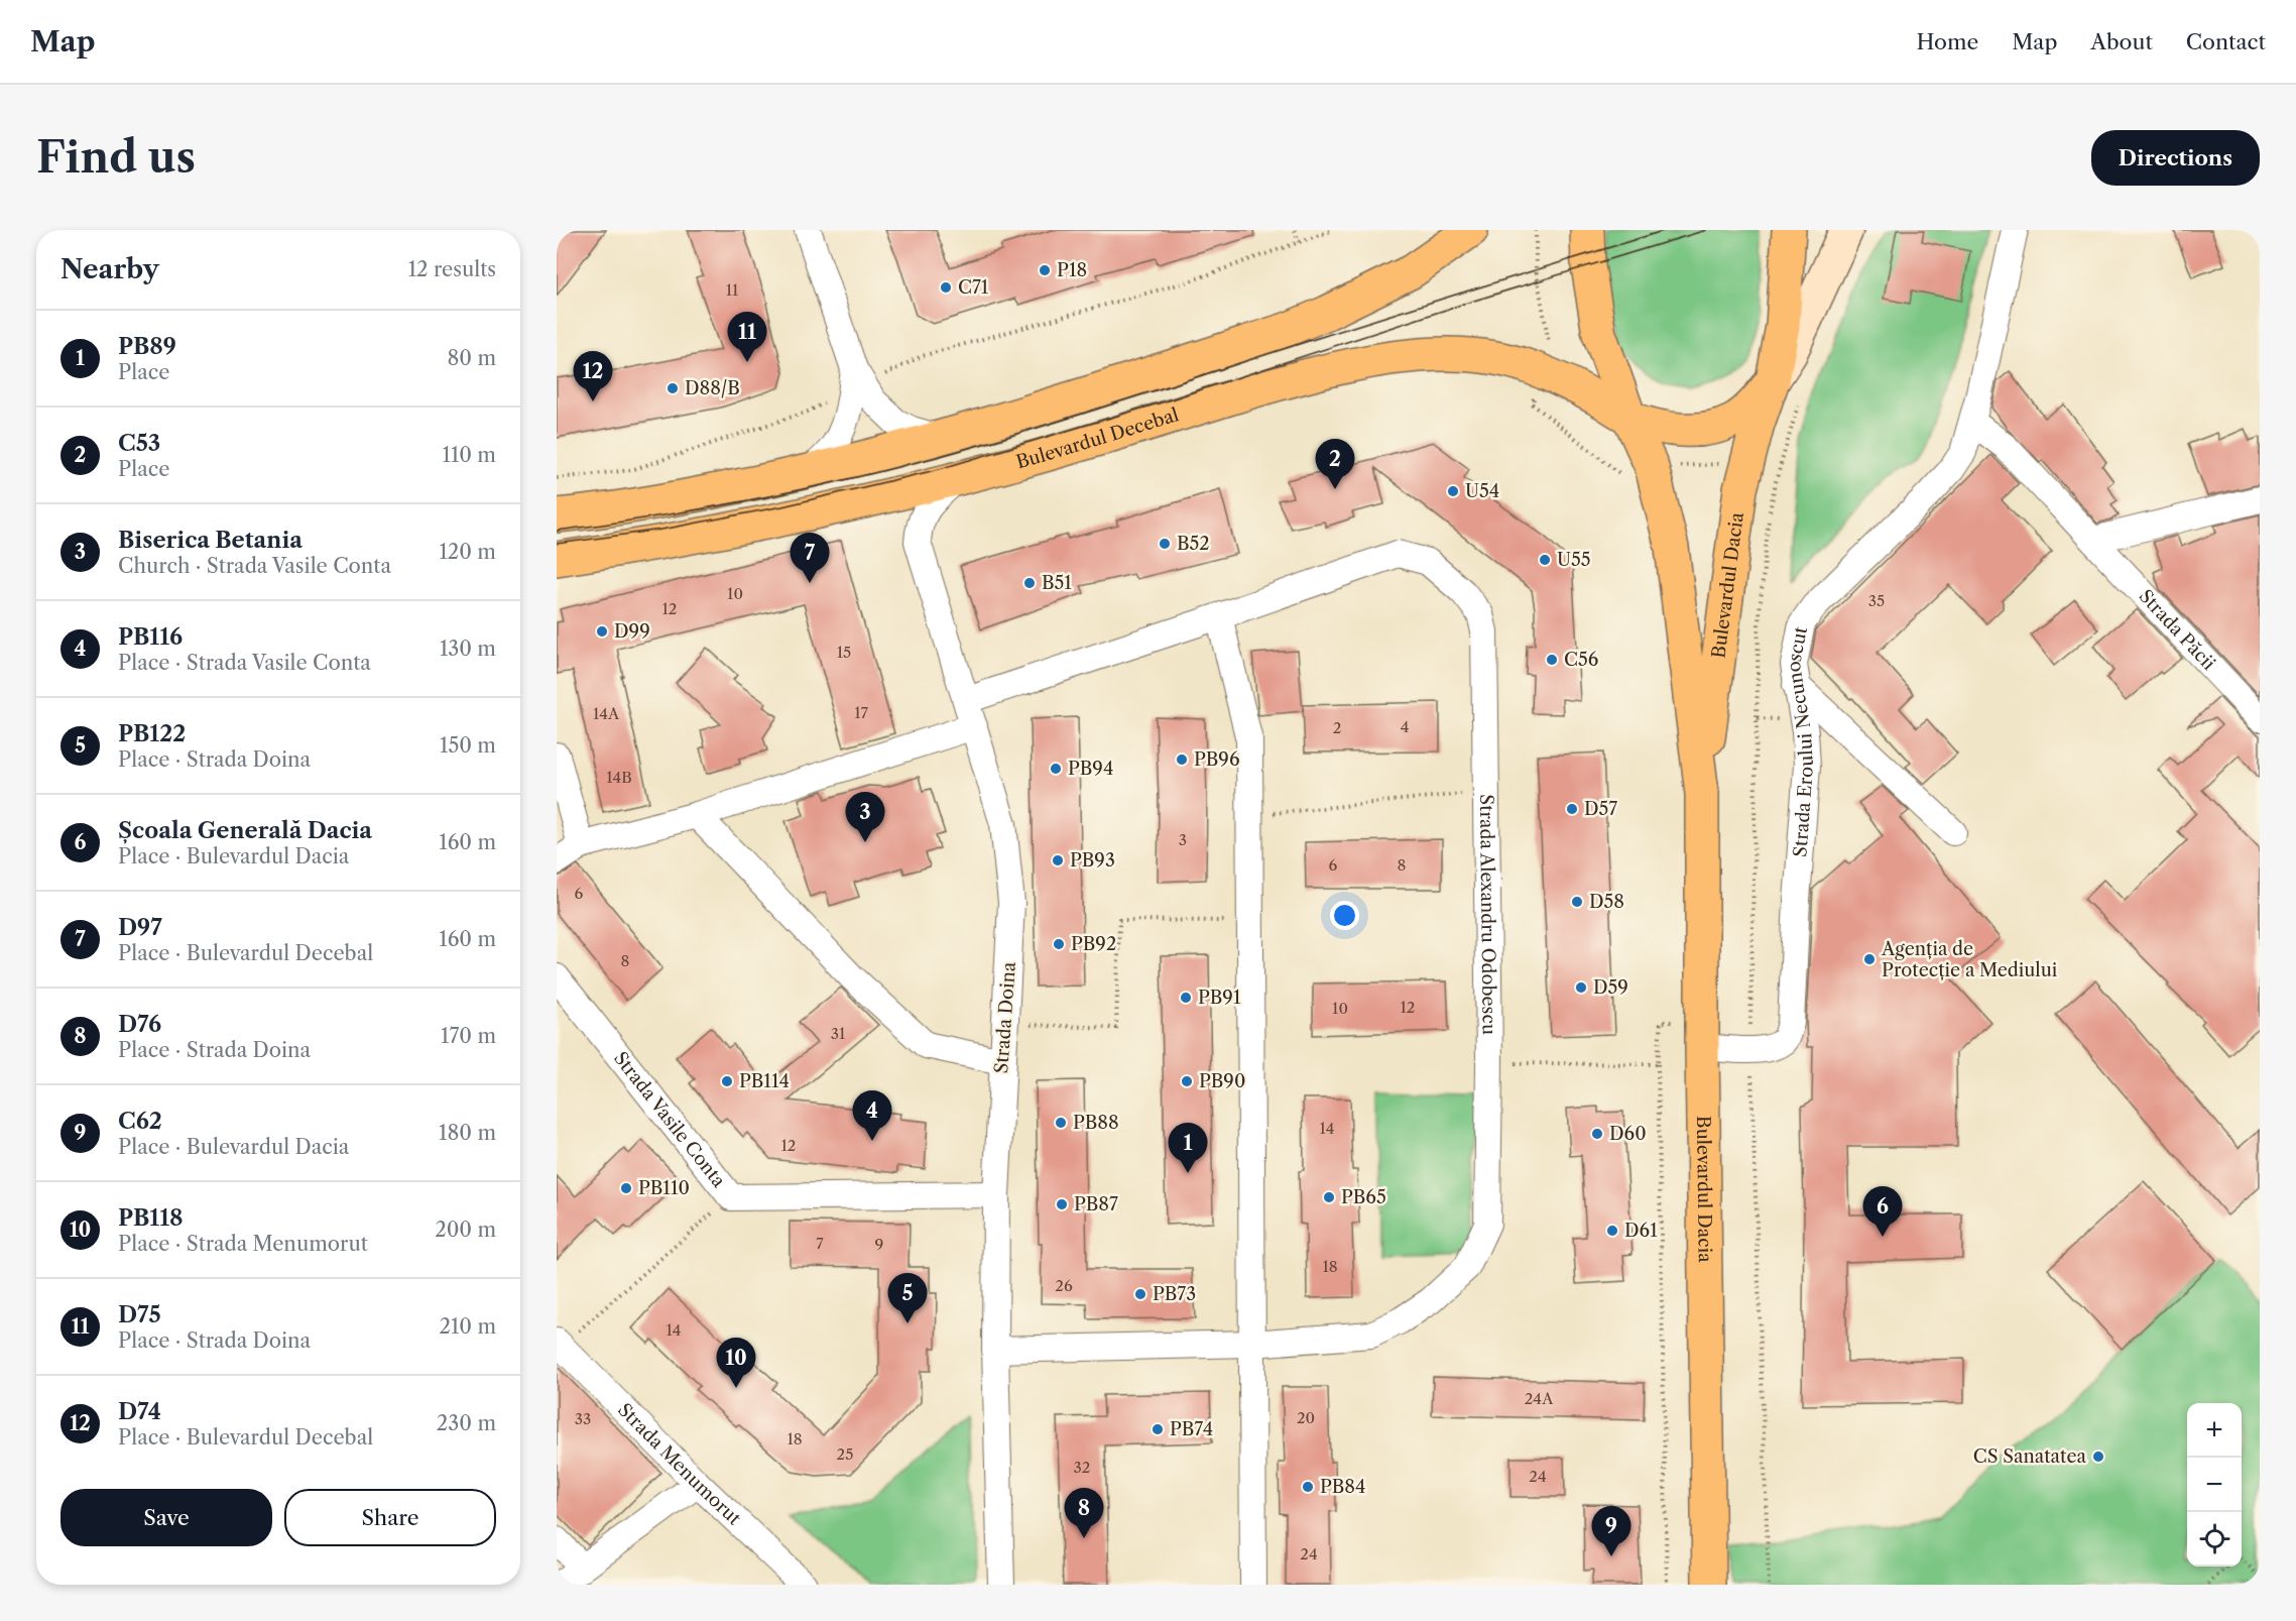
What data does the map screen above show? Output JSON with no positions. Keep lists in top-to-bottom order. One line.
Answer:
{"streets":{"main road":["Bulevardul Decebal","Bulevardul Dacia"],"street":["Strada Păcii","Strada Eroului Necunoscut","Strada Alexandru Odobescu","Strada Doina","Strada Vasile Conta","Strada Menumorut"]},"crossings":[["Bulevardul Decebal","Bulevardul Dacia"],["Bulevardul Decebal","Strada Doina"],["Bulevardul Dacia","Strada Eroului Necunoscut"],["Strada Păcii","Strada Eroului Necunoscut"],["Strada Alexandru Odobescu","Strada Doina"],["Strada Doina","Strada Vasile Conta"]],"places":["P18","C71","D88/B","U54","B52","U55","B51","D99","C56","PB96","PB94","D57","PB93","D58","PB92","Agenția de Protecție a Mediului","D59","PB91","PB114","PB90","PB88","D60","PB110","PB65","PB87","D61","PB73","PB74","CS Sanatatea","PB84"],"house_numbers":["11","10","35","12","15","17","14A","4","2","14B","3","6","8","6","8","12","10","31","14","12","7","9","18","26","14","24A","20","33","18","25","32","24","24"],"page":{"header":"Map","nav":["Home","Map","About","Contact"],"buttons":["Directions",["Save","Share"]],"title":"Find us","heading":["Nearby","12 results"],"list":[{"mark":"1","name":"PB89","note":"Place","value":"80 m"},{"mark":"2","name":"C53","note":"Place","value":"110 m"},{"mark":"3","name":"Biserica Betania","note":"Church · Strada Vasile Conta","value":"120 m"},{"mark":"4","name":"PB116","note":"Place · Strada Vasile Conta","value":"130 m"},{"mark":"5","name":"PB122","note":"Place · Strada Doina","value":"150 m"},{"mark":"6","name":"Școala Generală Dacia","note":"Place · Bulevardul Dacia","value":"160 m"},{"mark":"7","name":"D97","note":"Place · Bulevardul Decebal","value":"160 m"},{"mark":"8","name":"D76","note":"Place · Strada Doina","value":"170 m"},{"mark":"9","name":"C62","note":"Place · Bulevardul Dacia","value":"180 m"},{"mark":"10","name":"PB118","note":"Place · Strada Menumorut","value":"200 m"},{"mark":"11","name":"D75","note":"Place · Strada Doina","value":"210 m"},{"mark":"12","name":"D74","note":"Place · Bulevardul Decebal","value":"230 m"}],"pins":["11","12","2","7","3","4","1","6","5","10","8","9"],"map_buttons":["+","−"]}}
